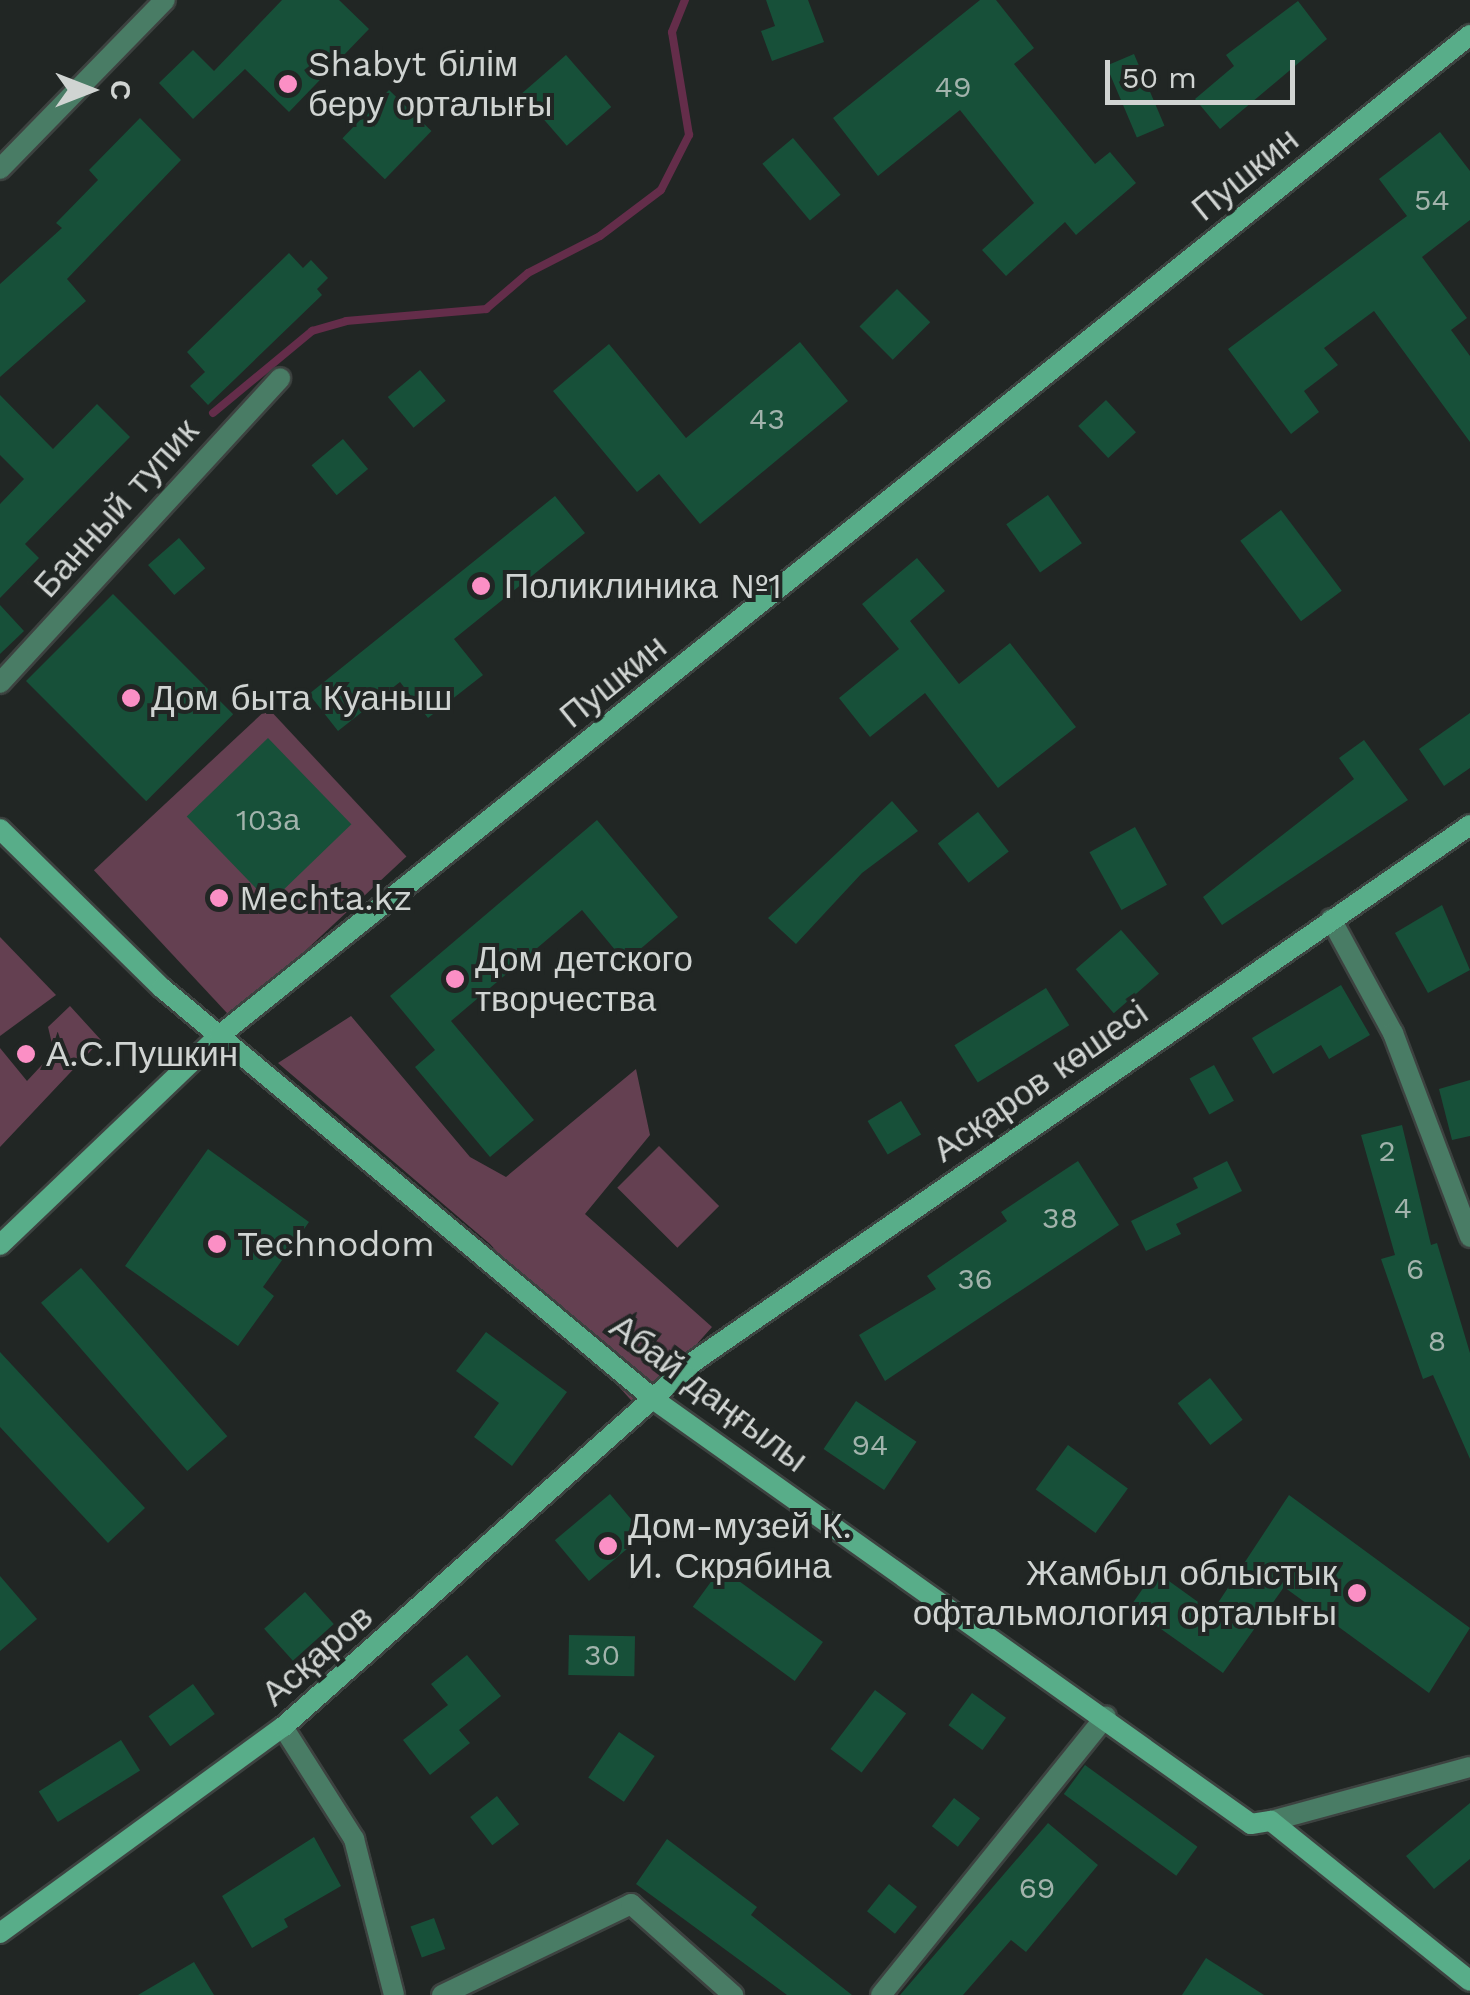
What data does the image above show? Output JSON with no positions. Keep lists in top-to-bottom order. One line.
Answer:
{"streets":{"main road":["Пушкин","Асқаров көшесі","Абай даңғылы","Асқаров"],"street":["Банный тупик"]},"crossings":[["Пушкин","Абай даңғылы"],["Асқаров көшесі","Абай даңғылы"],["Асқаров көшесі","Асқаров"],["Абай даңғылы","Асқаров"]],"places":["Shabyt білім беру орталығы","Поликлиника №1","Дом быта Куаныш","Mechta.kz","Дом детского творчества","А.С.Пушкин","Technodom","Дом-музей К. И. Скрябина","Жамбыл облыстық офтальмология орталығы"],"house_numbers":["49","54","43","103а","2","4","38","6","36","8","94","30","69"],"scale_bar":"50 m","north":"right"}
